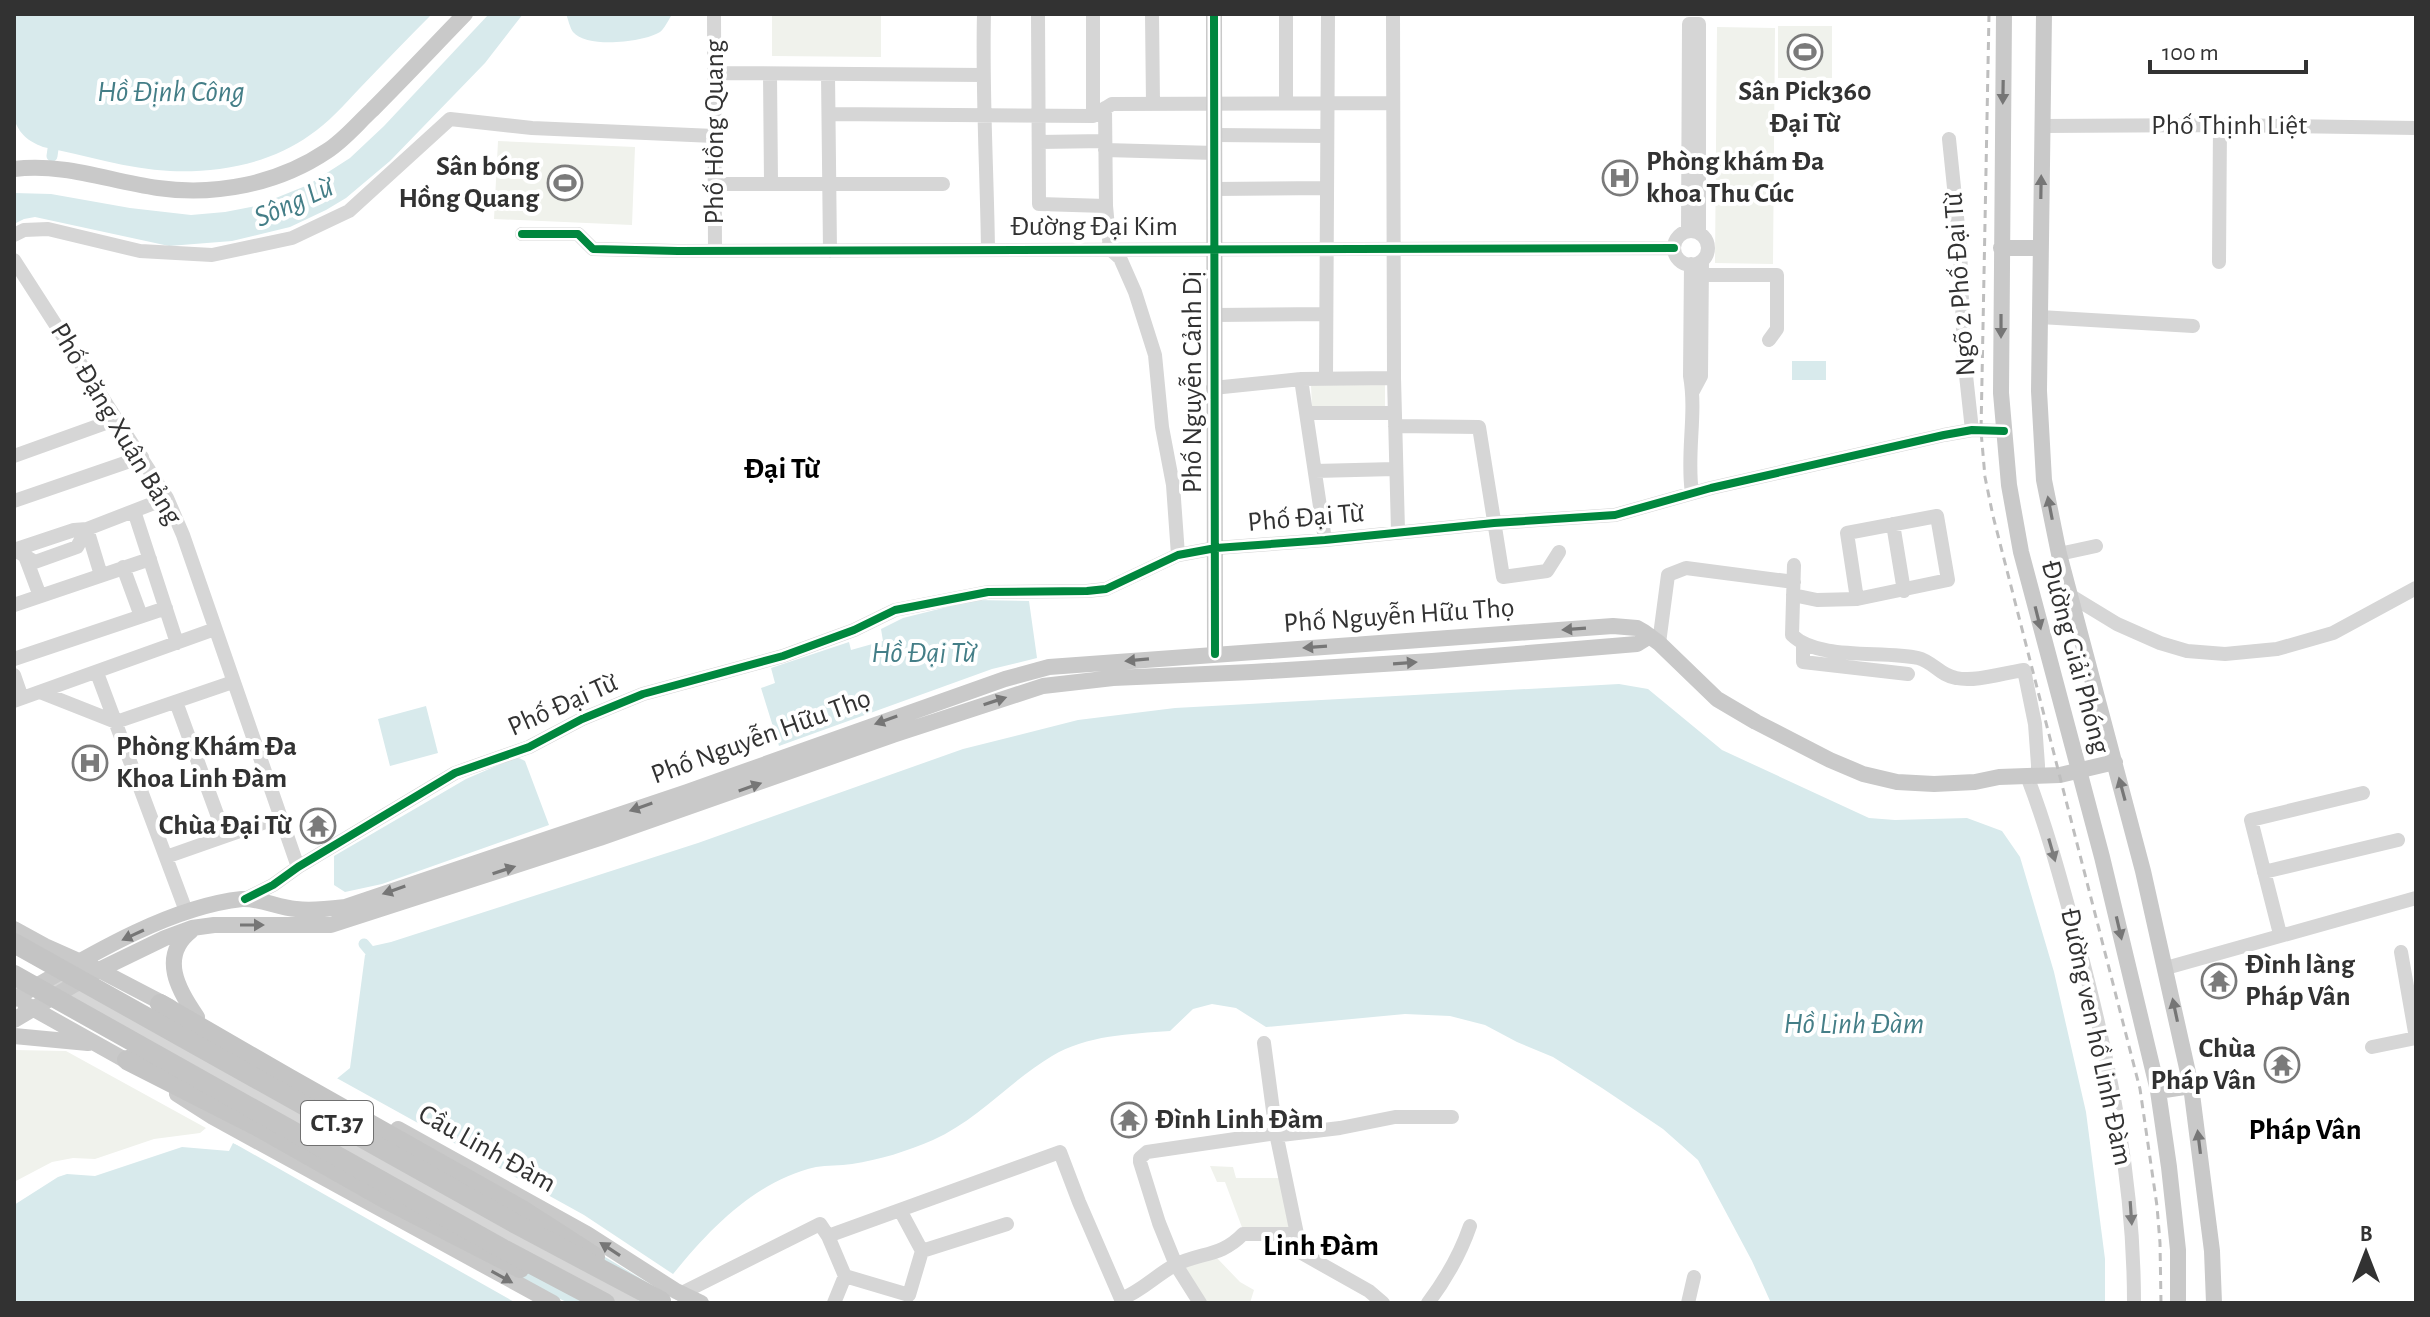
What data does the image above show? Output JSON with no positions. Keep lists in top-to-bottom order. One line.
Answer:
{"streets":{"highway":["CT.37"],"main road":["Phố Nguyễn Cảnh Dị","Phố Nguyễn Hữu Thọ","Đường Giải Phóng","Cầu Linh Đàm"],"street":["Phố Thịnh Liệt","Phố Hồng Quang","Đường Đại Kim","Ngõ 2 Phố Đại Từ","Phố Đặng Xuân Bảng","Phố Đại Từ","Đường ven hồ Linh Đàm"]},"crossings":[["Phố Thịnh Liệt","Đường Giải Phóng"],["Phố Hồng Quang","Đường Đại Kim"],["Đường Đại Kim","Phố Nguyễn Cảnh Dị"],["Ngõ 2 Phố Đại Từ","Phố Đại Từ"],["Phố Nguyễn Cảnh Dị","Phố Đại Từ"],["Phố Nguyễn Cảnh Dị","Phố Nguyễn Hữu Thọ"],["Phố Đặng Xuân Bảng","Phố Đại Từ"],["Phố Đại Từ","Phố Nguyễn Hữu Thọ"],["Phố Đại Từ","Đường Giải Phóng"],["Phố Nguyễn Hữu Thọ","Đường Giải Phóng"],["Phố Nguyễn Hữu Thọ","Đường ven hồ Linh Đàm"],["Phố Nguyễn Hữu Thọ","Cầu Linh Đàm"],["CT.37","Cầu Linh Đàm"]],"one_way":["Đường ven hồ Linh Đàm"],"districts":["Đại Từ","Pháp Vân","Linh Đàm"],"water":["Hồ Định Công","Sông Lừ","Hồ Đại Từ","Hồ Linh Đàm"],"places":{"sports":["Sân Pick360 Đại Từ","Sân bóng Hồng Quang"],"hospital":["Phòng khám Đa khoa Thu Cúc","Phòng Khám Đa Khoa Linh Đàm"],"temple":["Chùa Đại Từ","Đình làng Pháp Vân","Chùa Pháp Vân","Đình Linh Đàm"]},"scale_bar":"100 m","north":"top"}
